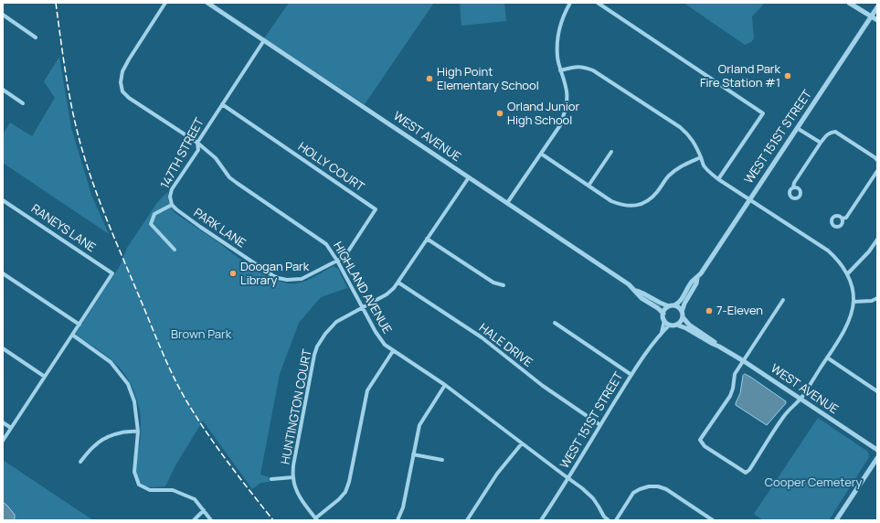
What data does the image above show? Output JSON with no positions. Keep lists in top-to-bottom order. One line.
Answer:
{"streets":{"street":["WEST AVENUE","WEST 151ST STREET","147TH STREET","HOLLY COURT","RANEYS LANE","PARK LANE","HIGHLAND AVENUE","HALE DRIVE","HUNTINGTON COURT"]},"crossings":[["WEST AVENUE","WEST 151ST STREET"],["WEST AVENUE","147TH STREET"],["WEST AVENUE","HUNTINGTON COURT"],["WEST 151ST STREET","HIGHLAND AVENUE"],["WEST 151ST STREET","HALE DRIVE"],["147TH STREET","HOLLY COURT"],["147TH STREET","PARK LANE"],["147TH STREET","HIGHLAND AVENUE"],["HOLLY COURT","PARK LANE"],["HOLLY COURT","HIGHLAND AVENUE"],["PARK LANE","HIGHLAND AVENUE"],["HIGHLAND AVENUE","HUNTINGTON COURT"],["HALE DRIVE","HUNTINGTON COURT"]],"parks":["Brown Park","Cooper Cemetery"],"places":["Orland Park Fire Station #1","High Point Elementary School","Orland Junior High School","Doogan Park Library","7-Eleven"]}
